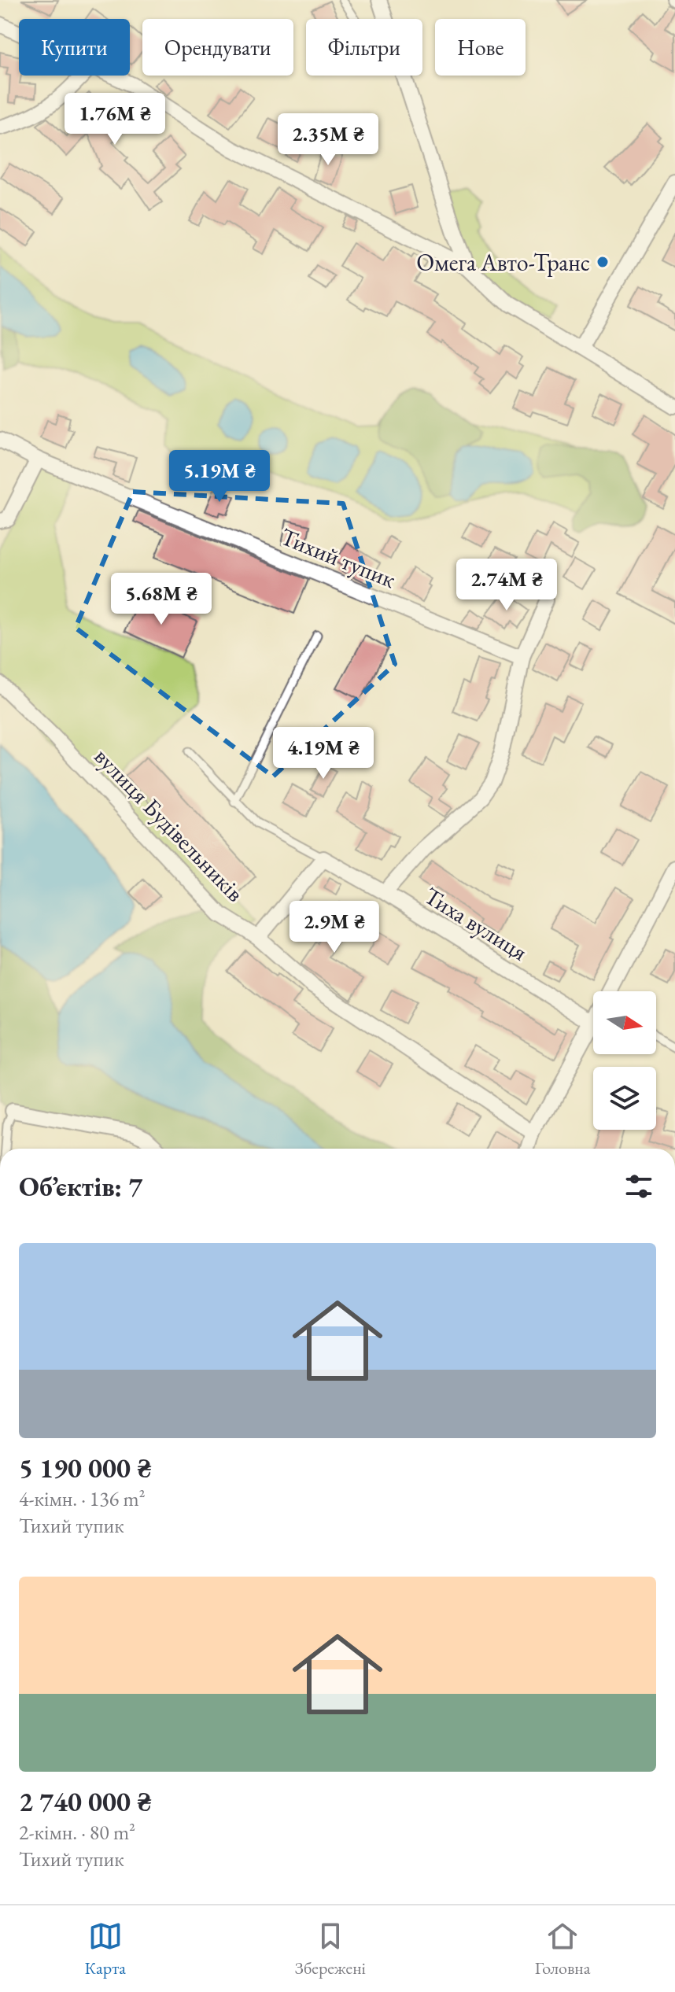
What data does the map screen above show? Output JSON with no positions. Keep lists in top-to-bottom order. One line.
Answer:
{"streets":{"street":["Тихий тупик","вулиця Будівельників","Тиха вулиця"]},"places":["Омега Авто-Транс"],"north":"right","page":{"chip":["Купити","Орендувати","Фільтри","Нове"],"price":["1.76M ₴","2.35M ₴","5.19M ₴","2.74M ₴","5.68M ₴","4.19M ₴","2.9M ₴"],"heading":"Об’єктів: 7","list":[{"name":"5 190 000 ₴","note":"4-кімн. · 136 m² · Тихий тупик"},{"name":"2 740 000 ₴","note":"2-кімн. · 80 m² · Тихий тупик"}],"tabs":["Карта","Збережені","Головна"]}}
